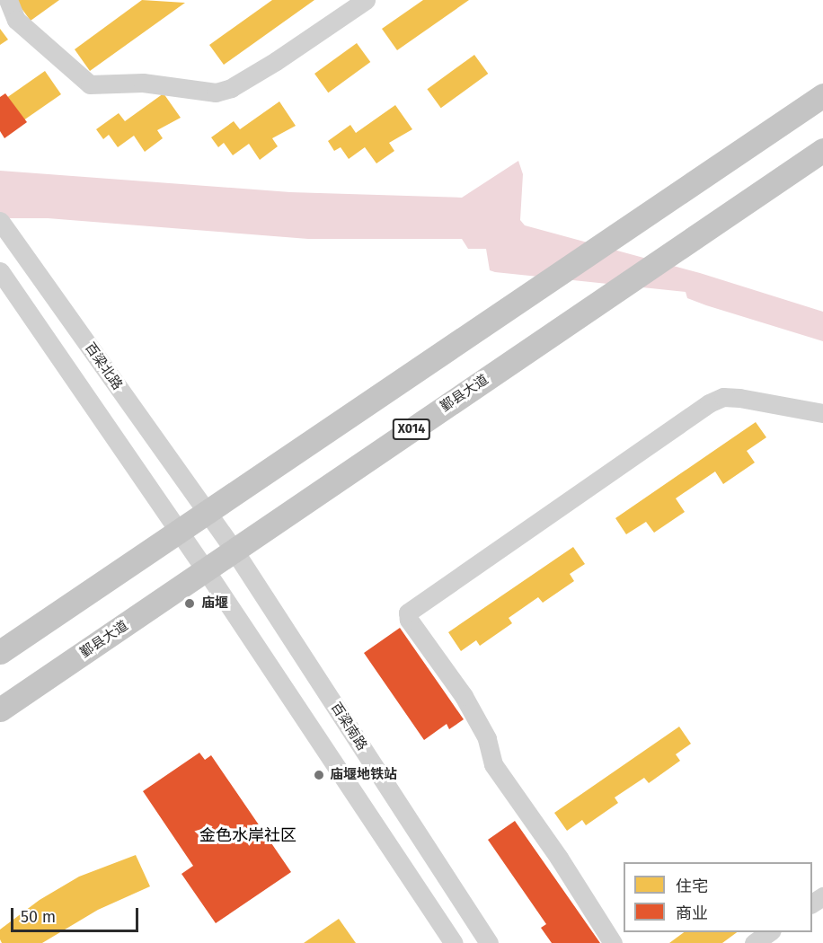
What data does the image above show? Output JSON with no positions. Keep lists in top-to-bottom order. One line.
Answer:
{"streets":{"main road":["鄞县大道","X014"],"street":["百梁北路","百梁南路"]},"crossings":[["百梁北路","百梁南路"],["鄞县大道","百梁南路"]],"districts":["金色水岸社区"],"places":["庙堰","庙堰地铁站"],"legend":["住宅","商业"],"scale_bar":"50 m"}
